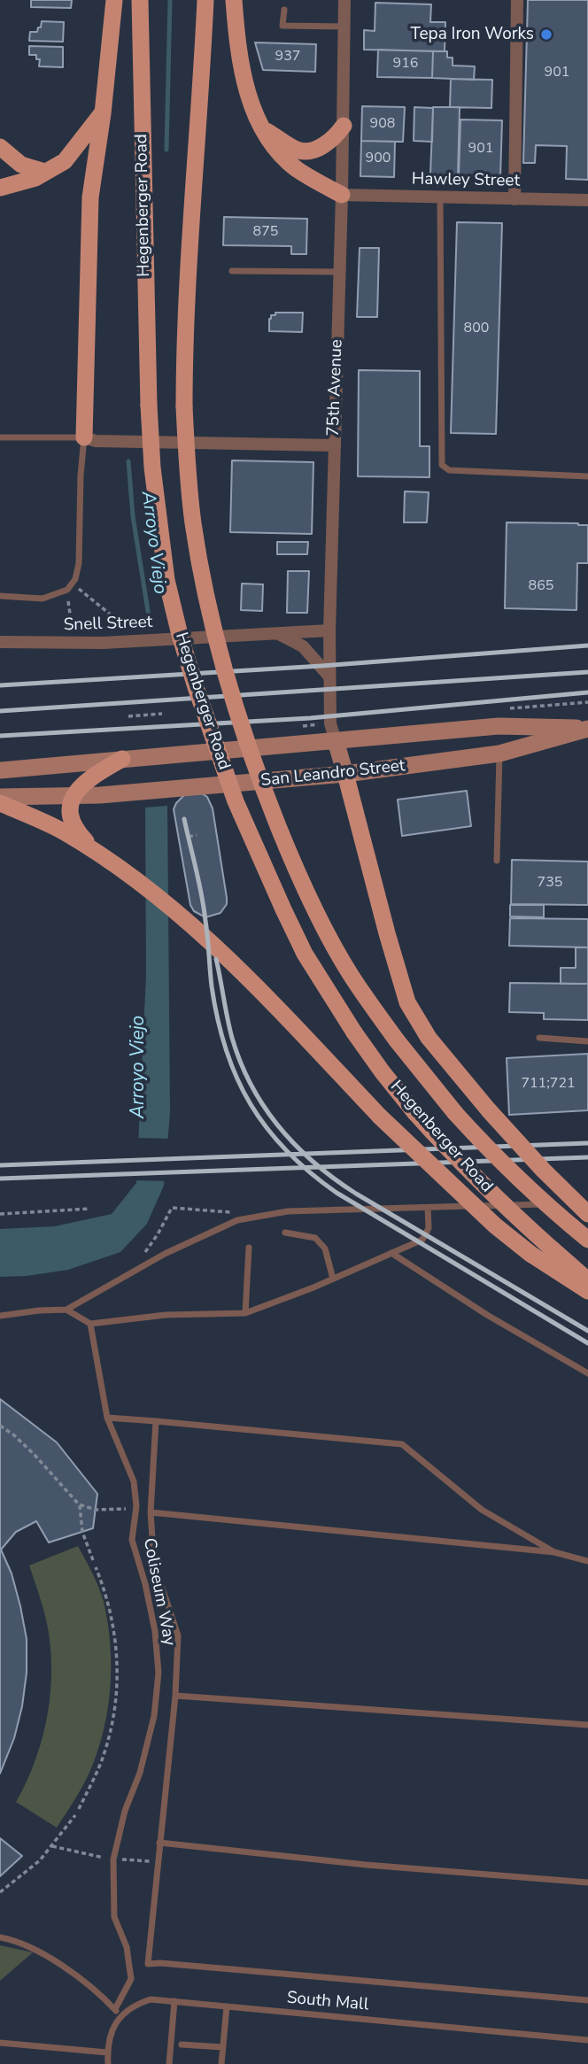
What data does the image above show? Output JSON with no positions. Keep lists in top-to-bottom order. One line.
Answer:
{"streets":{"main road":["Hegenberger Road","75th Avenue","San Leandro Street"],"street":["Hawley Street","Snell Street"],"lane":["Coliseum Way","South Mall"]},"crossings":[["Hawley Street","75th Avenue"],["75th Avenue","Snell Street"],["75th Avenue","San Leandro Street"]],"water":["Arroyo Viejo"],"places":["Tepa Iron Works"],"house_numbers":["937","916","901","908","901","900","875","800","865","735","711;721"]}
